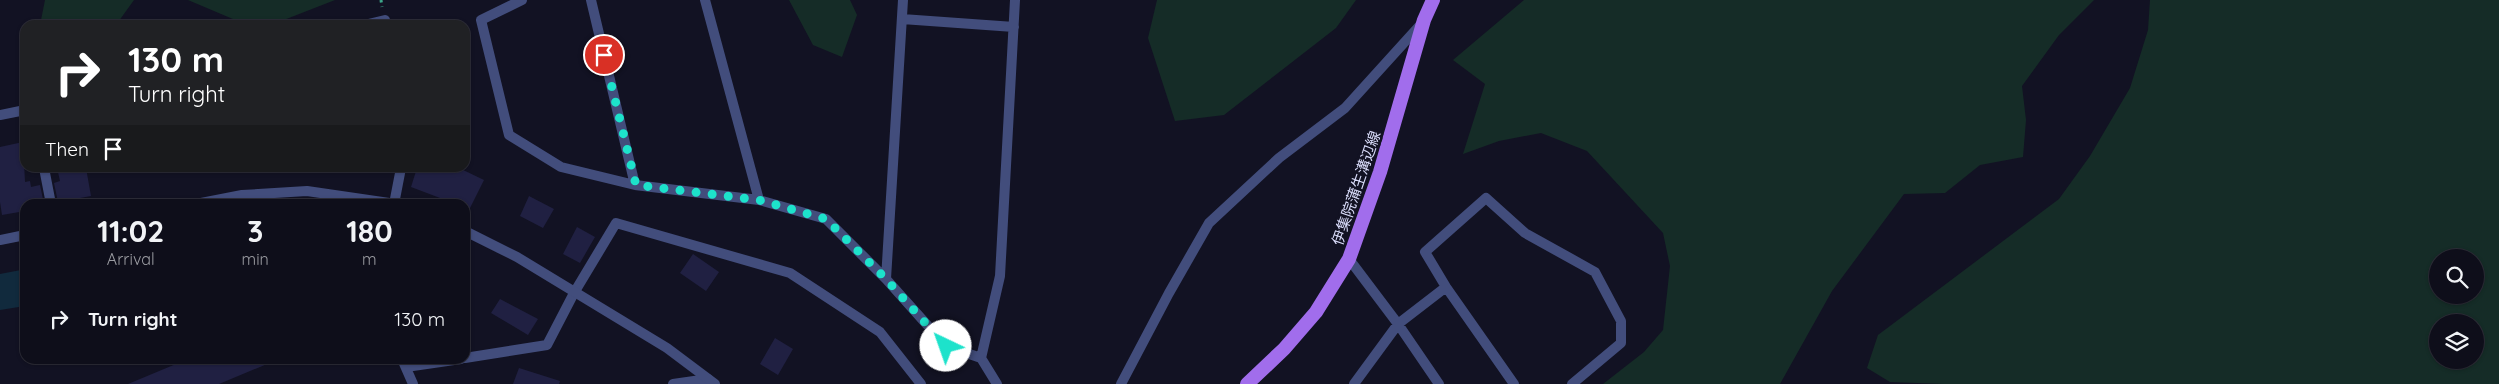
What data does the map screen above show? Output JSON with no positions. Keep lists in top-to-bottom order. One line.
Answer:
{"streets":{"main road":["伊集院蒲生溝辺線"]},"page":{"turn":["130 m","Turn right"],"then":"Then","eta":["11:02","Arrival","3","min","180","m"],"list":[{"name":"Turn right","value":"130 m"}]}}
